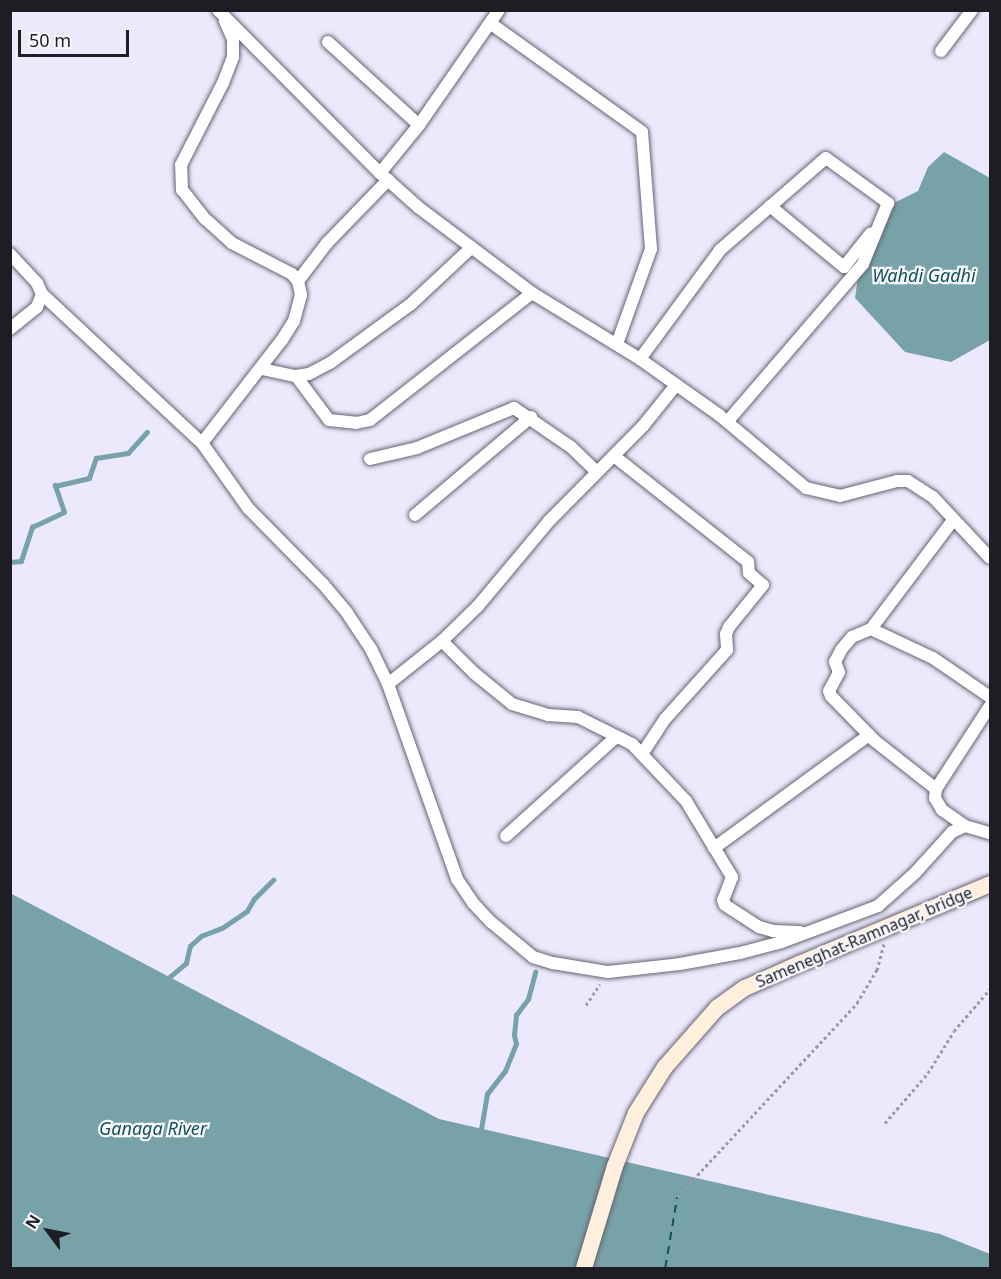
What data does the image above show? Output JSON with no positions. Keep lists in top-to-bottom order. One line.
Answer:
{"streets":{"main road":["Sameneghat-Ramnagar, bridge"]},"water":["Wahdi Gadhi","Ganaga River"],"scale_bar":"50 m","north":"top left"}
